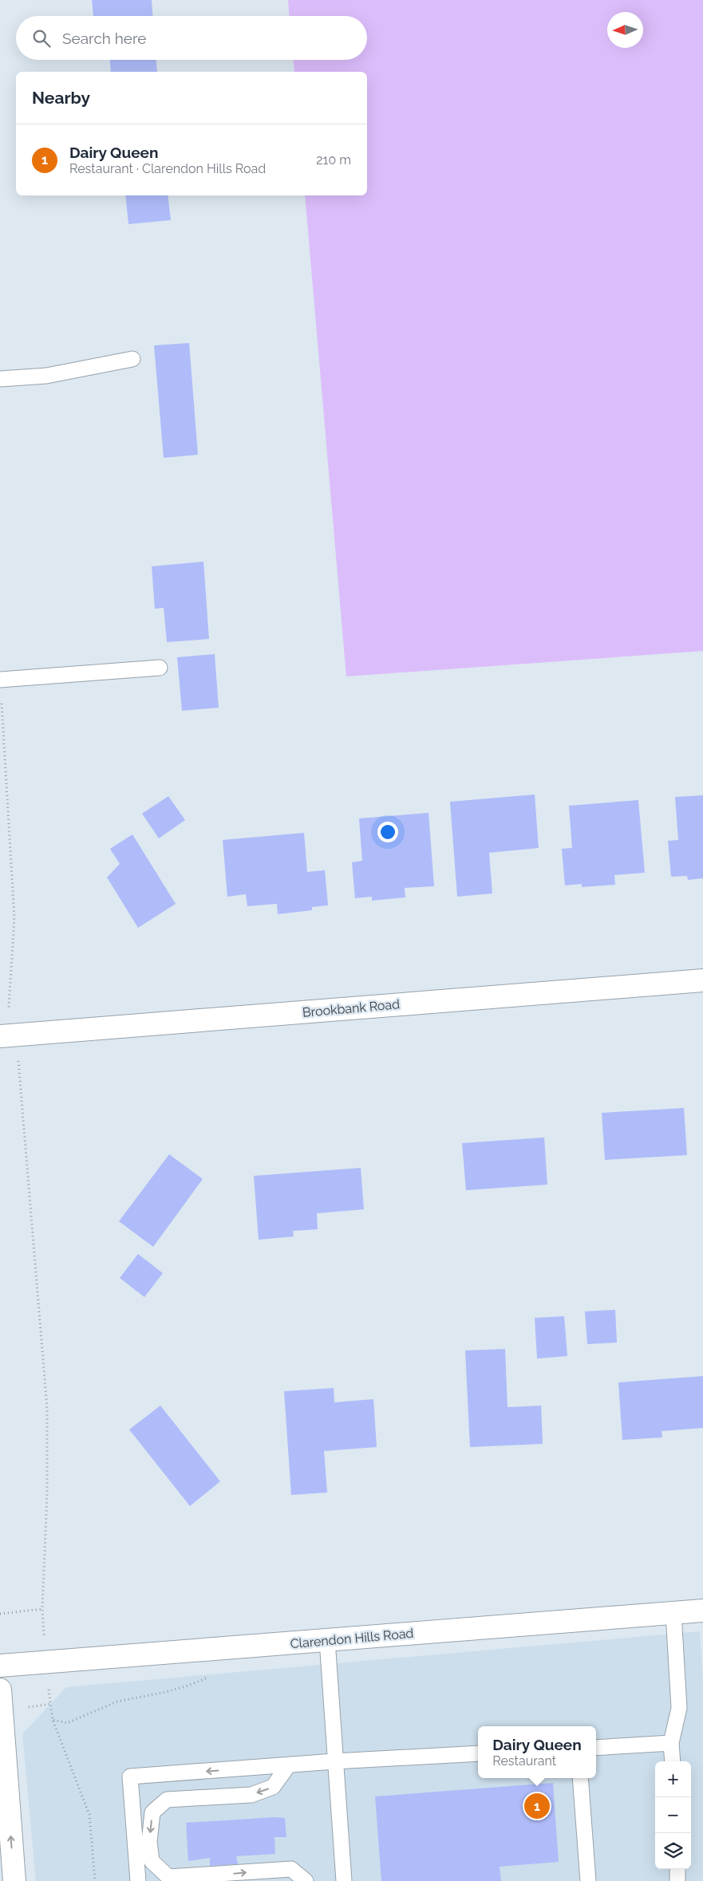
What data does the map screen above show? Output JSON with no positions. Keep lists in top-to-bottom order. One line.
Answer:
{"streets":{"street":["Brookbank Road","Clarendon Hills Road"]},"north":"left","page":{"search":"Search here","heading":"Nearby","list":[{"mark":"1","name":"Dairy Queen","note":"Restaurant · Clarendon Hills Road","value":"210 m"}],"popup":["Dairy Queen","Restaurant"],"map_buttons":["+","−"],"pins":"1"}}
